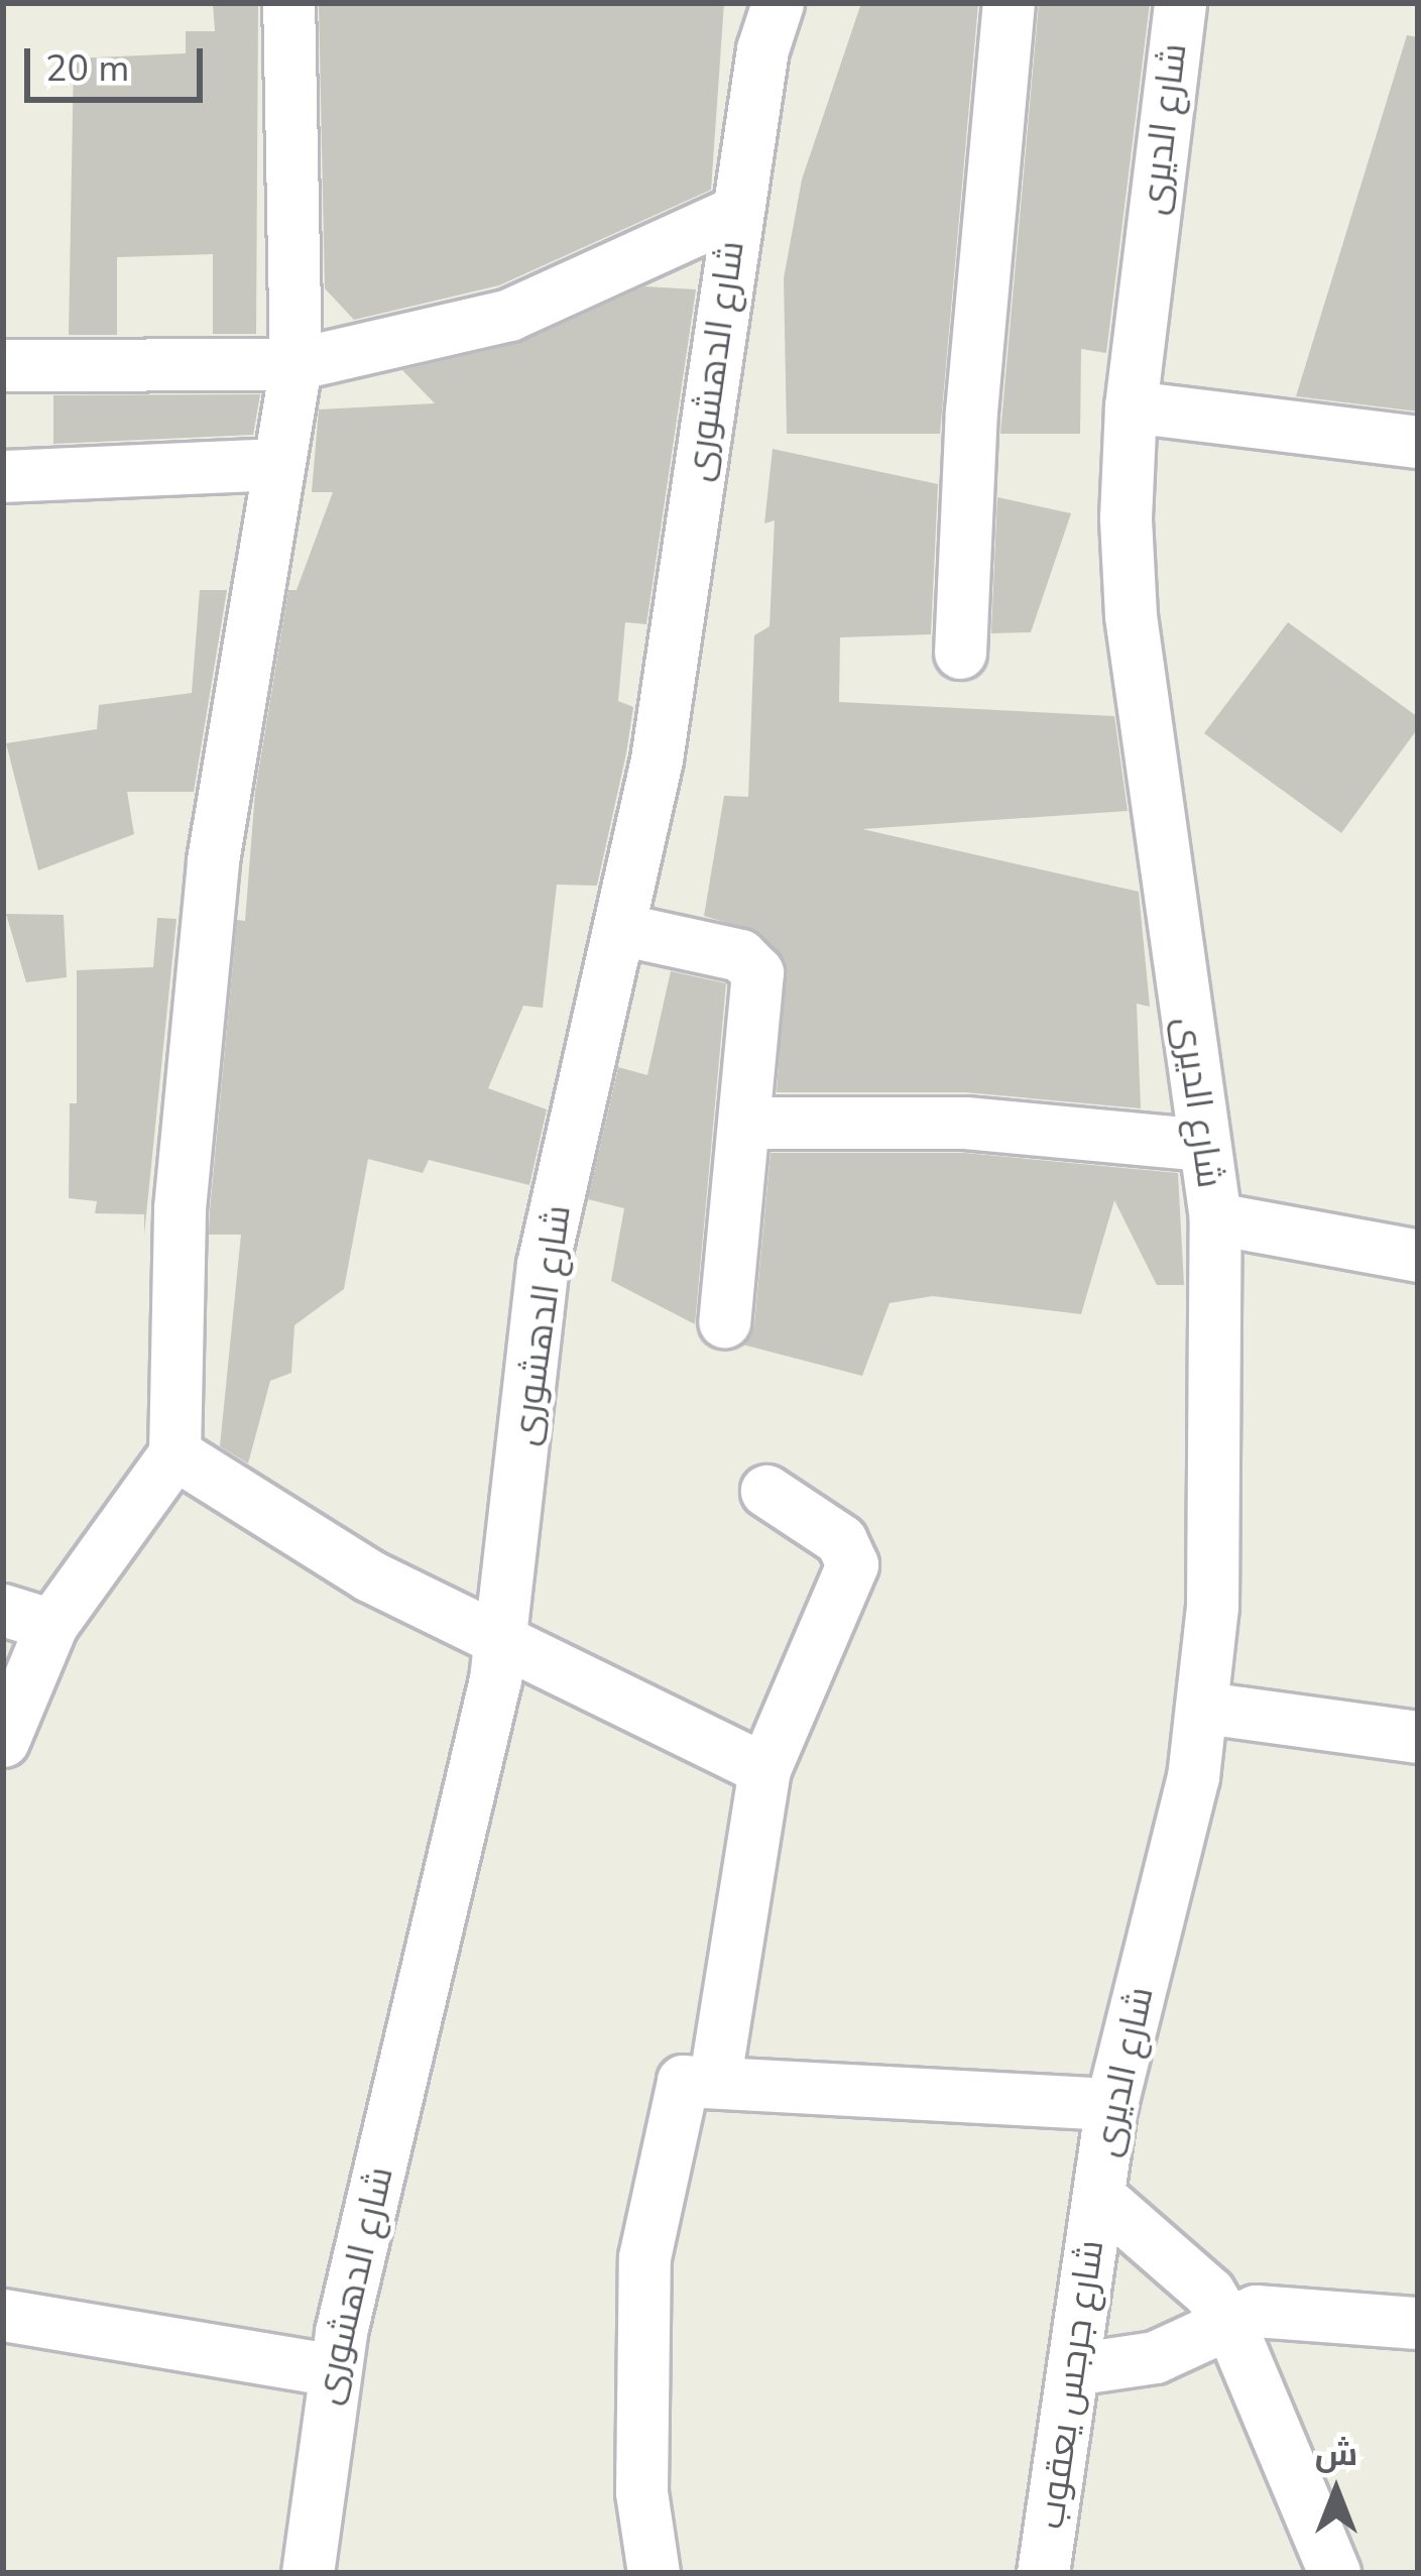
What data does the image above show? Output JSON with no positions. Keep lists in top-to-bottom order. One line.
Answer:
{"streets":{"street":["شارع الديرى","شارع الدهشورى","شارع جرجس يعقوب"]},"crossings":[["شارع الديرى","شارع جرجس يعقوب"]],"scale_bar":"20 m","north":"top"}
